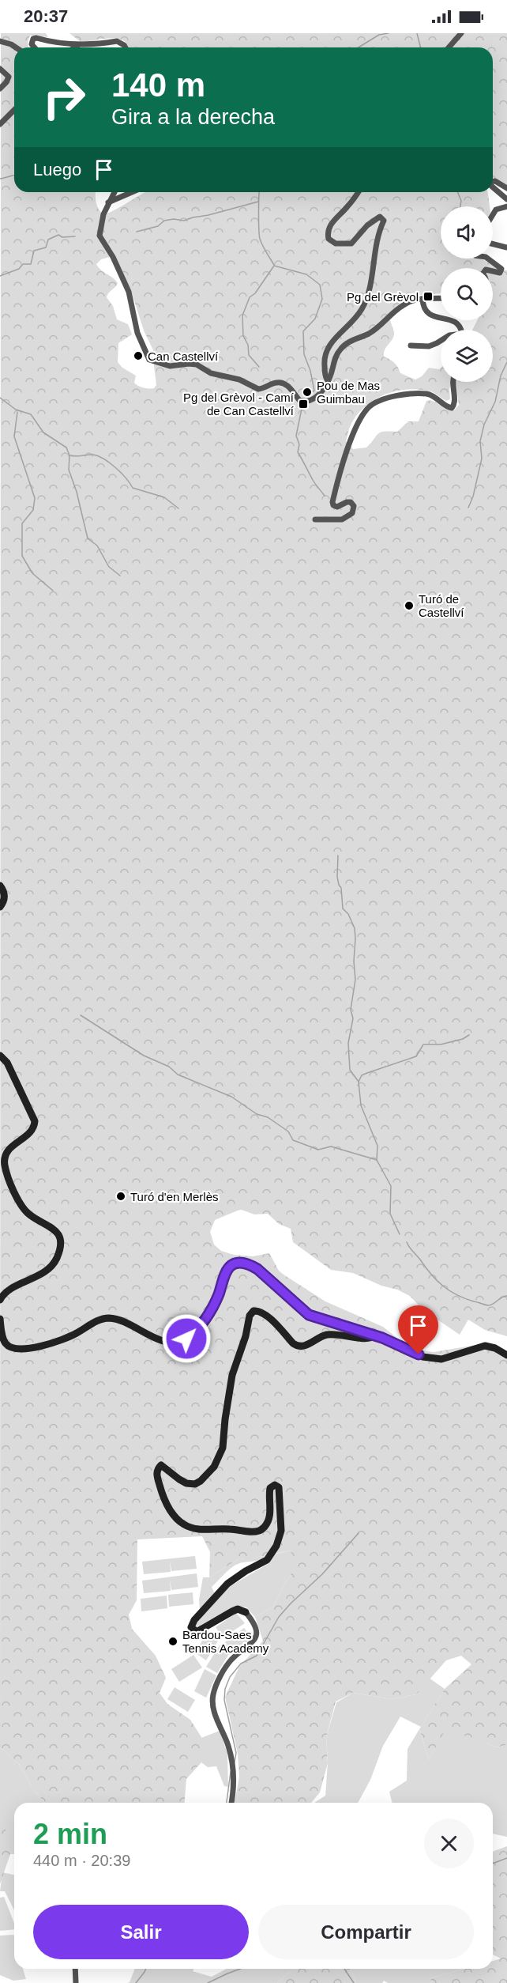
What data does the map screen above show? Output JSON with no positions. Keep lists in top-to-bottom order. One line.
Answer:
{"places":{"transit":["Pg del Grèvol","Pg del Grèvol - Camí de Can Castellví"],"other":["Can Castellví","Pou de Mas Guimbau","Turó de Castellví","Turó d'en Merlès","Bardou-Saes Tennis Academy"]},"page":{"status":"20:37","turn":["140 m","Gira a la derecha"],"then":"Luego","heading":["2 min","440 m · 20:39"],"buttons":["Salir","Compartir"]}}
